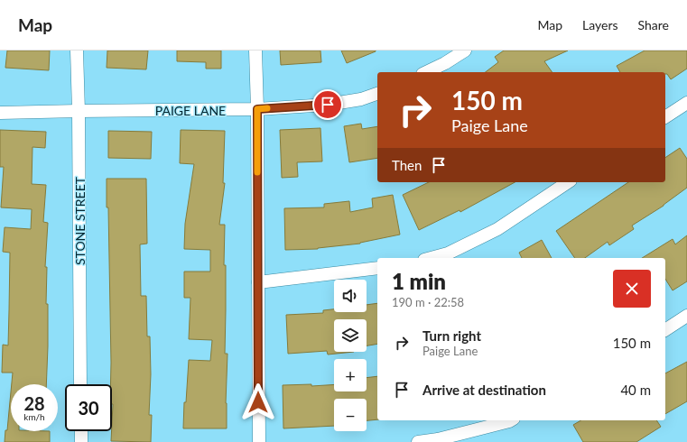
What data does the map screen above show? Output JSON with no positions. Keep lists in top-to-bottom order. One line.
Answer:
{"streets":{"street":["PAIGE LANE","STONE STREET"]},"crossings":[["PAIGE LANE","STONE STREET"]],"page":{"header":"Map","nav":["Map","Layers","Share"],"turn":["150 m","Paige Lane"],"then":"Then","heading":["1 min","190 m · 22:58"],"map_buttons":["+","−"],"list":[{"name":"Turn right","note":"Paige Lane","value":"150 m"},{"name":"Arrive at destination","value":"40 m"}],"speed":"28 km/h","limit":"30"}}
